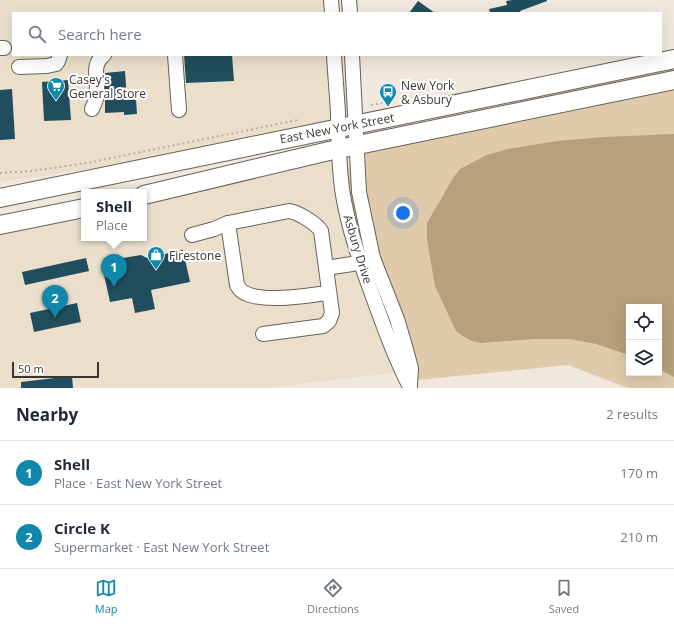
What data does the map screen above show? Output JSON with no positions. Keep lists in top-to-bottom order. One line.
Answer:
{"streets":{"main road":["East New York Street"],"street":["Asbury Drive"]},"crossings":[["East New York Street","Asbury Drive"]],"places":{"supermarket":["Casey's General Store"],"bus stop":["New York & Asbury"],"shop":["Firestone"]},"scale_bar":"50 m","page":{"search":"Search here","popup":["Shell","Place"],"pins":["1","2"],"scale":"50 m","heading":["Nearby","2 results"],"list":[{"mark":"1","name":"Shell","note":"Place · East New York Street","value":"170 m"},{"mark":"2","name":"Circle K","note":"Supermarket · East New York Street","value":"210 m"}],"nav":["Map","Directions","Saved"]}}
